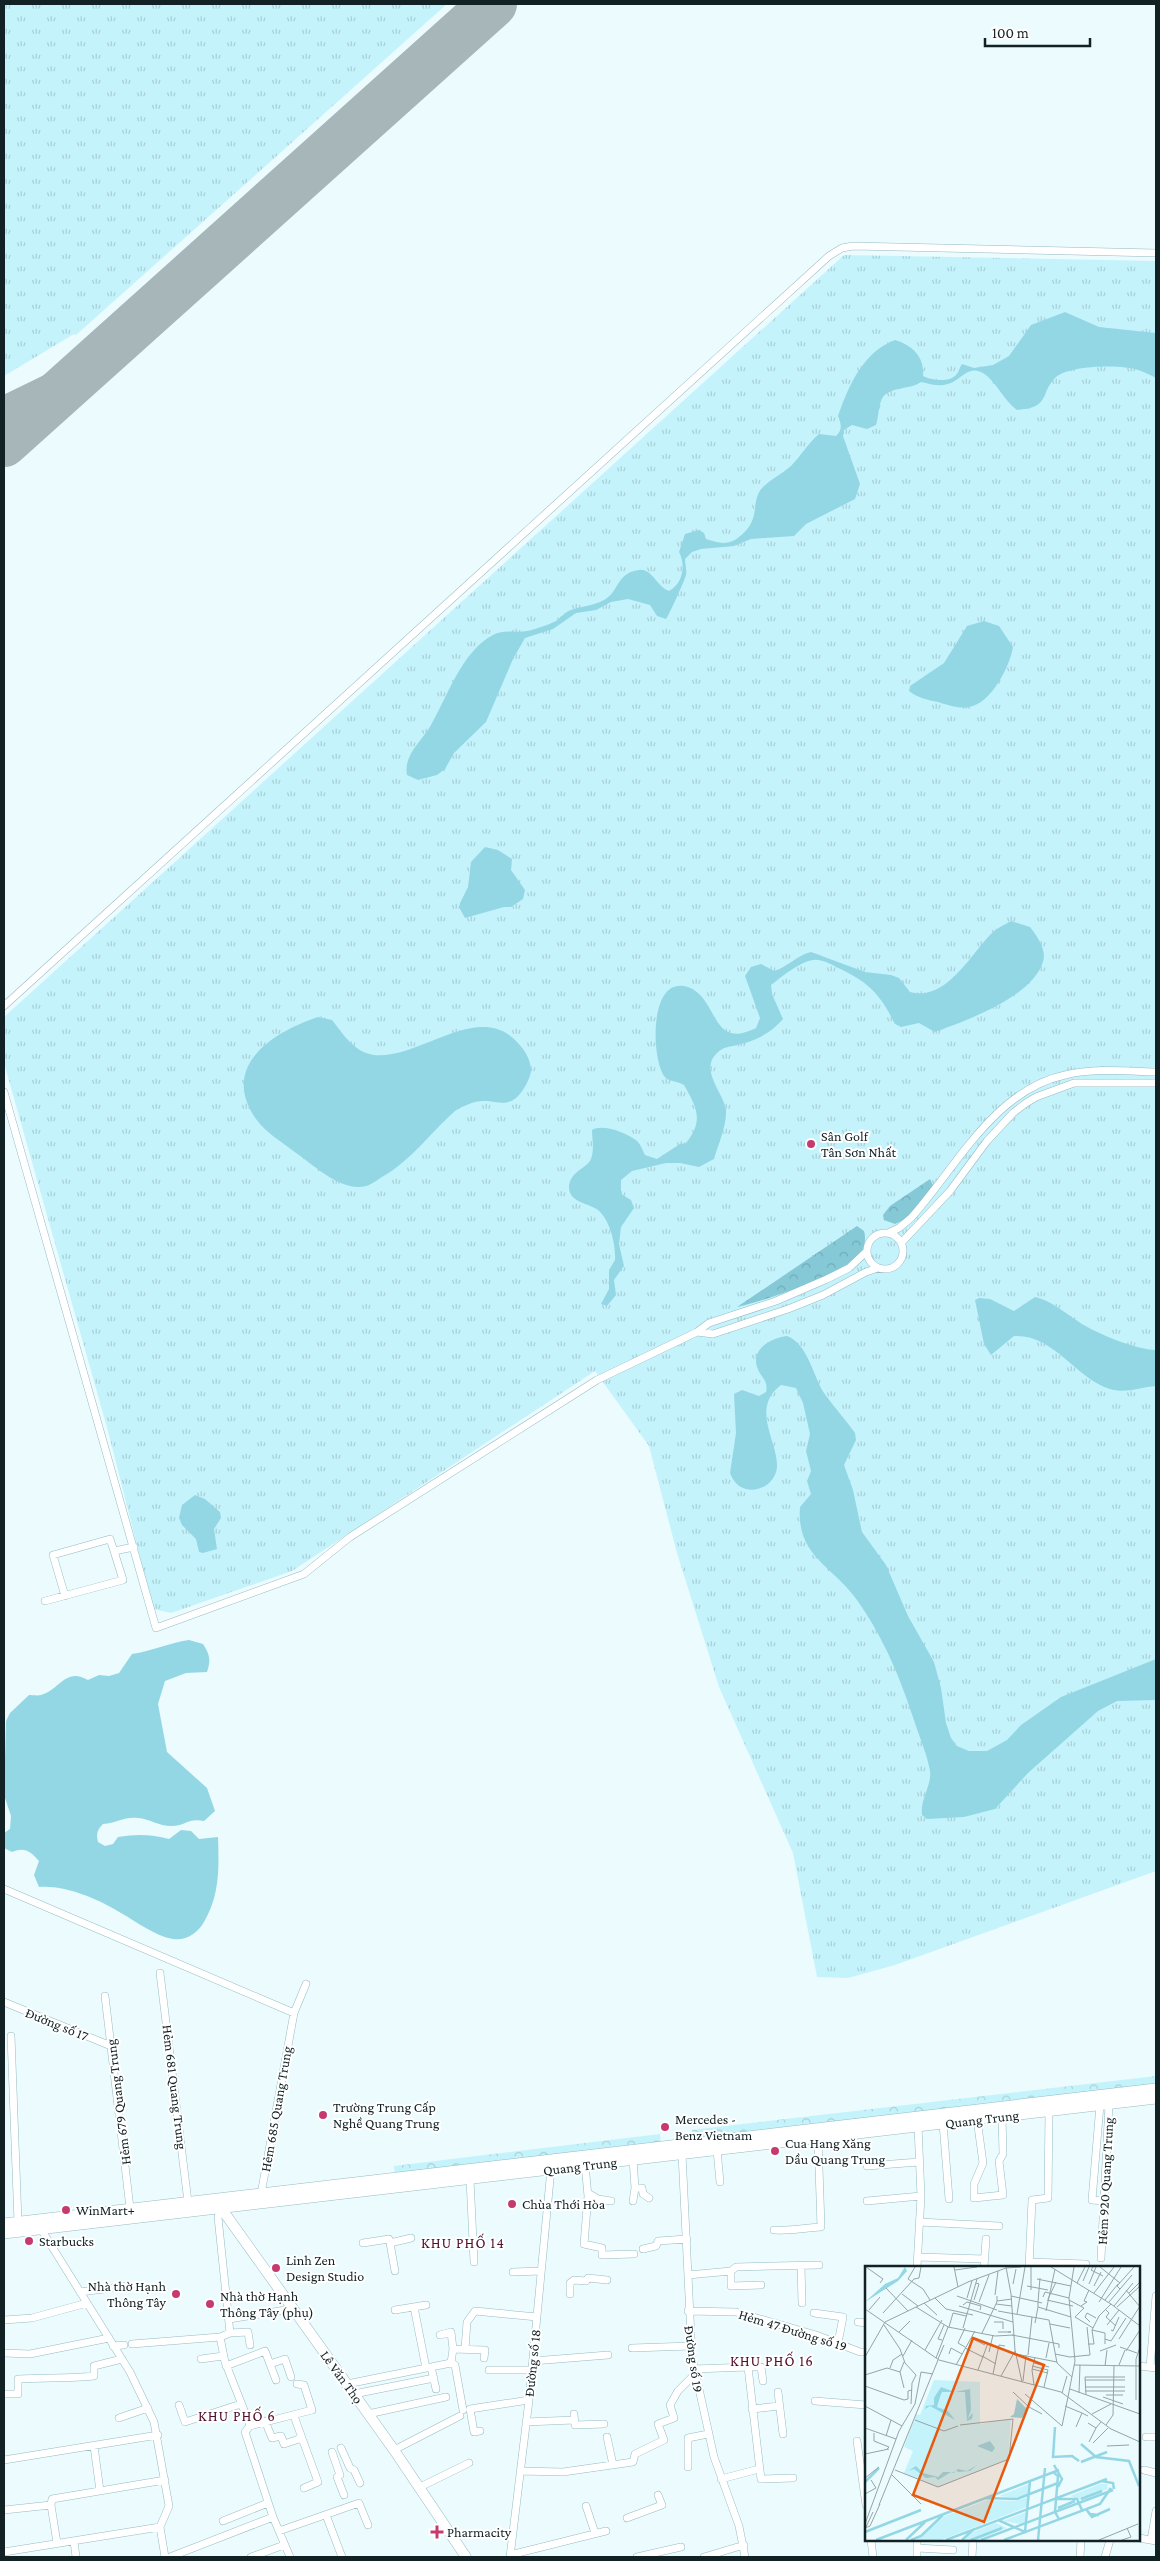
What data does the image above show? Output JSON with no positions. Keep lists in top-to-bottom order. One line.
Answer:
{"streets":{"main road":["Quang Trung","Lê Văn Thọ"],"street":["Đường số 17","Hẻm 681 Quang Trung","Hẻm 679 Quang Trung","Hẻm 685 Quang Trung","Hẻm 920 Quang Trung","Hẻm 47 Đường số 19","Đường số 19","Đường số 18"]},"crossings":[["Đường số 17","Hẻm 679 Quang Trung"],["Hẻm 681 Quang Trung","Quang Trung"],["Hẻm 679 Quang Trung","Quang Trung"],["Hẻm 685 Quang Trung","Quang Trung"],["Quang Trung","Hẻm 920 Quang Trung"],["Quang Trung","Đường số 19"],["Quang Trung","Đường số 18"],["Quang Trung","Lê Văn Thọ"],["Hẻm 47 Đường số 19","Đường số 19"]],"districts":["KHU PHỐ 14","KHU PHỐ 16","KHU PHỐ 6"],"places":{"other":["Sân Golf Tân Sơn Nhất","Trường Trung Cấp Nghề Quang Trung","Mercedes - Benz Vietnam","Cua Hang Xăng Dầu Quang Trung","Chùa Thới Hòa","WinMart+","Starbucks","Linh Zen Design Studio","Nhà thờ Hạnh Thông Tây","Nhà thờ Hạnh Thông Tây (phụ)"],"health":["Pharmacity"]},"scale_bar":"100 m"}
